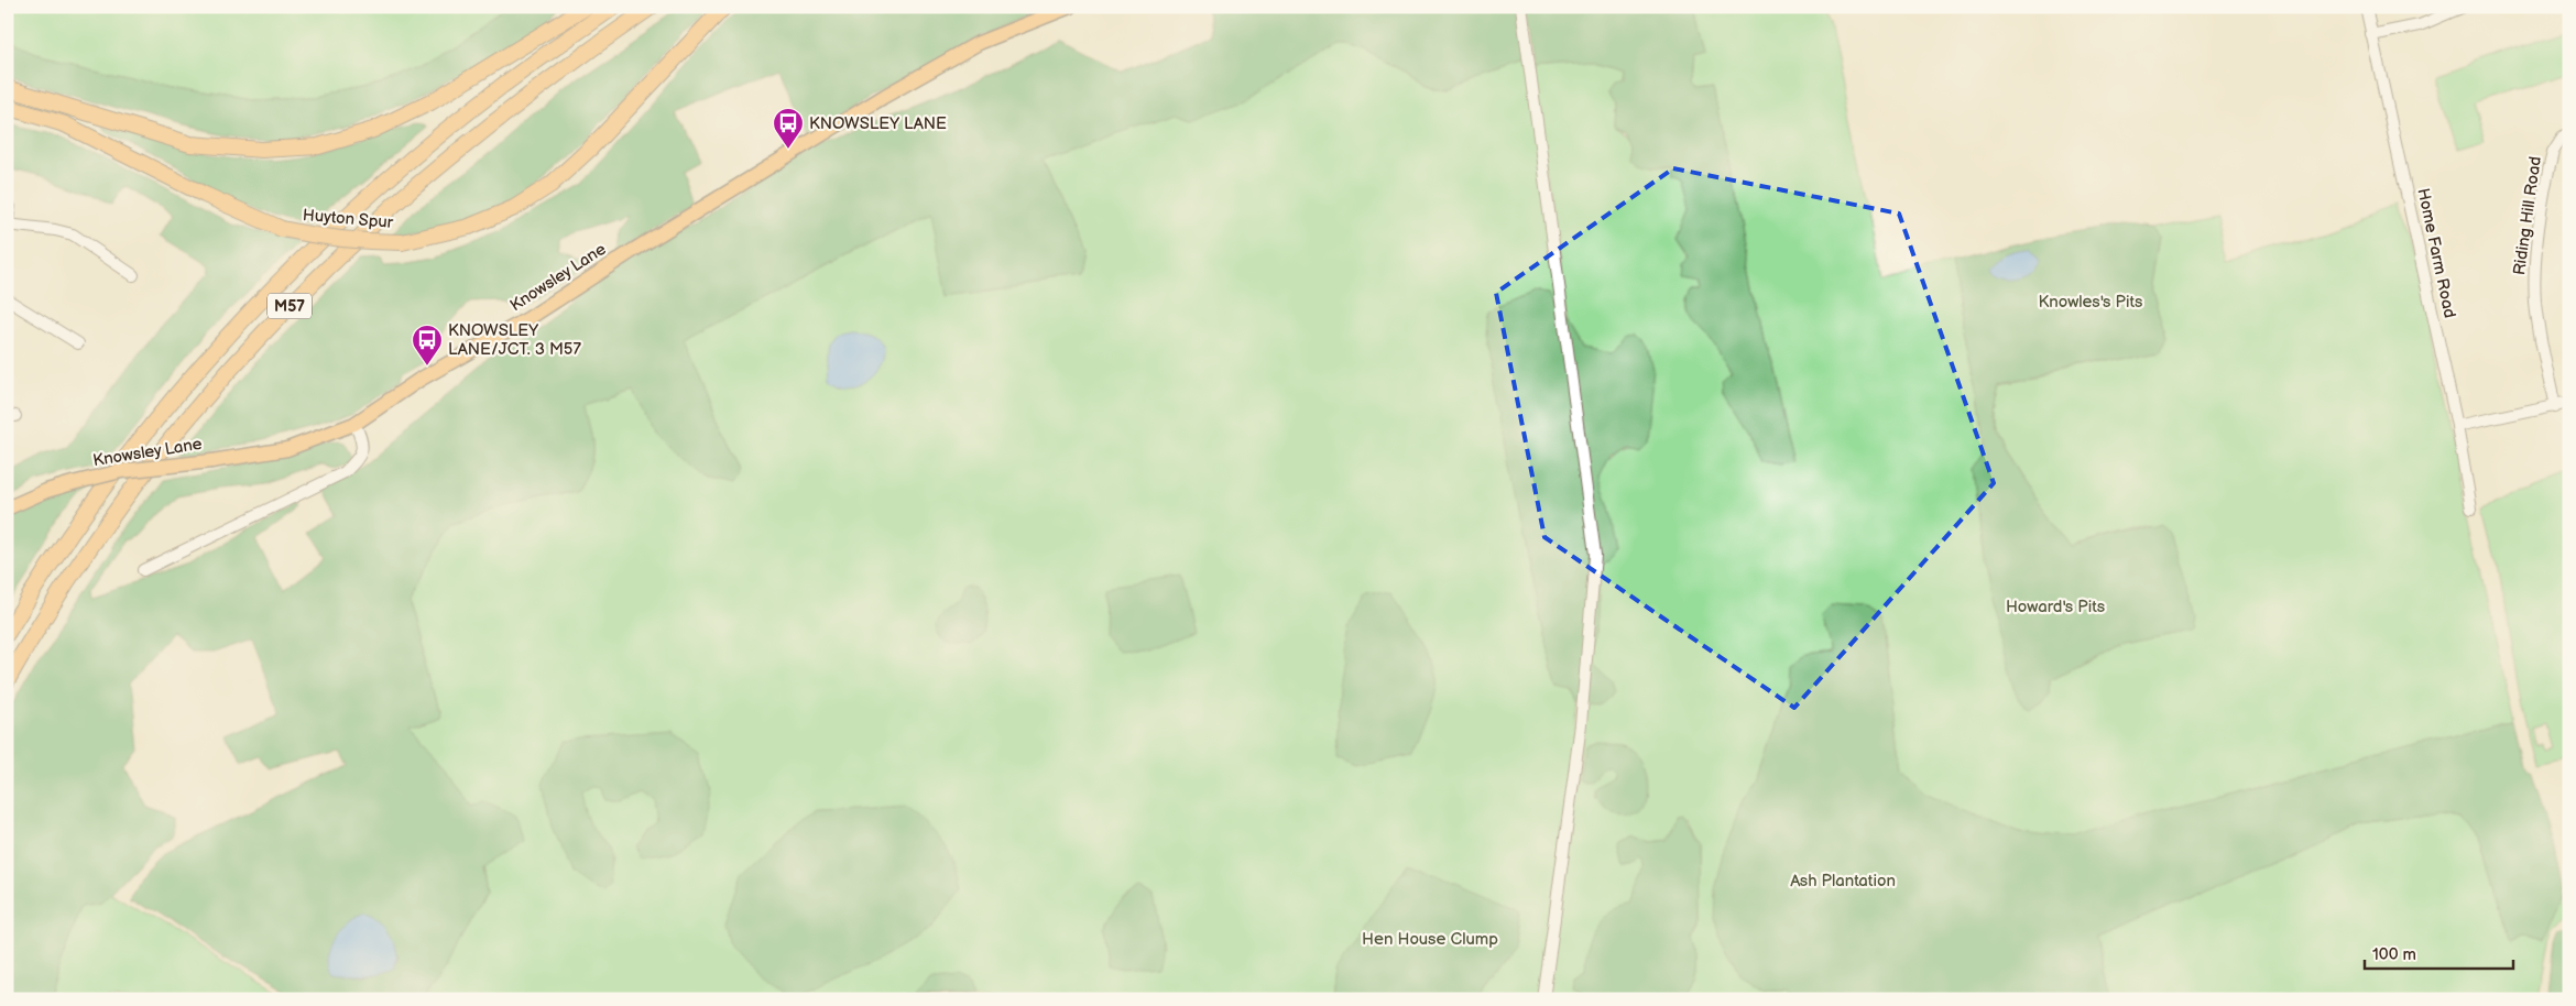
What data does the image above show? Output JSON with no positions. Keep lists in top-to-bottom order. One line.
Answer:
{"streets":{"highway":["Huyton Spur","M57"],"main road":["Knowsley Lane"],"street":["Riding Hill Road","Home Farm Road"]},"parks":["Knowles's Pits","Howard's Pits","Ash Plantation","Hen House Clump"],"places":{"bus stop":["KNOWSLEY LANE","KNOWSLEY LANE/JCT. 3 M57"]},"scale_bar":"100 m"}
